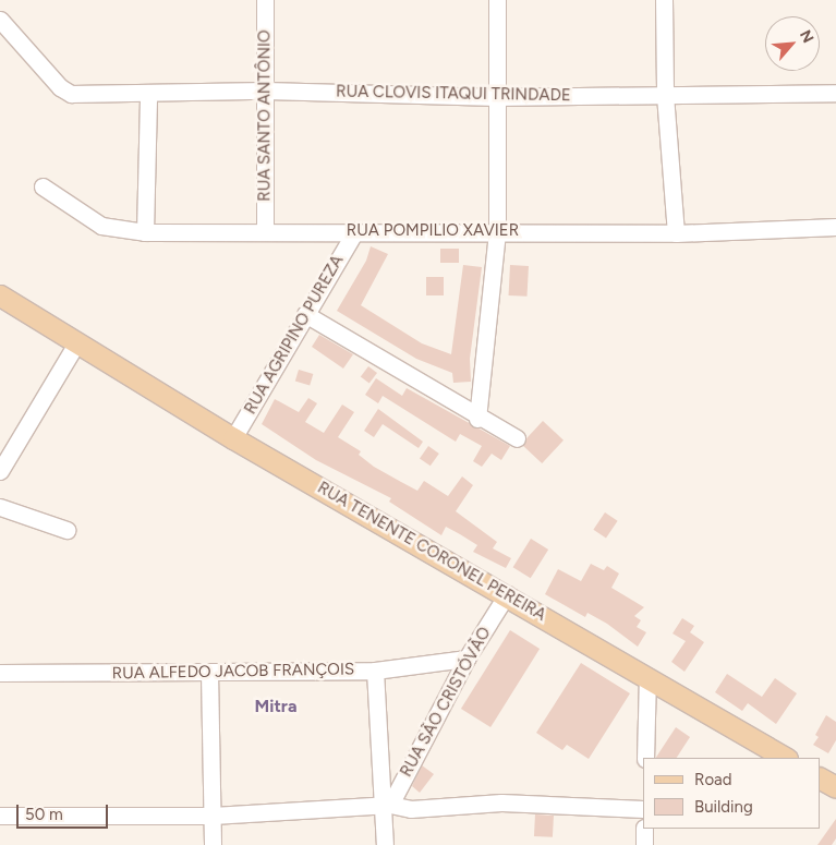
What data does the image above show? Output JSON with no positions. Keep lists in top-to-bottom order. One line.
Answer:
{"streets":{"main road":["RUA TENENTE CORONEL PEREIRA"],"street":["RUA CLOVIS ITAQUI TRINDADE","RUA SANTO ANTÔNIO","RUA POMPILIO XAVIER","RUA AGRIPINO PUREZA","RUA ALFEDO JACOB FRANÇOIS","RUA SÃO CRISTÓVÃO"]},"crossings":[["RUA CLOVIS ITAQUI TRINDADE","RUA SANTO ANTÔNIO"],["RUA SANTO ANTÔNIO","RUA POMPILIO XAVIER"],["RUA POMPILIO XAVIER","RUA AGRIPINO PUREZA"],["RUA AGRIPINO PUREZA","RUA TENENTE CORONEL PEREIRA"],["RUA TENENTE CORONEL PEREIRA","RUA SÃO CRISTÓVÃO"],["RUA ALFEDO JACOB FRANÇOIS","RUA SÃO CRISTÓVÃO"]],"districts":["Mitra"],"legend":["Road","Building"],"scale_bar":"50 m","north":"top right"}
